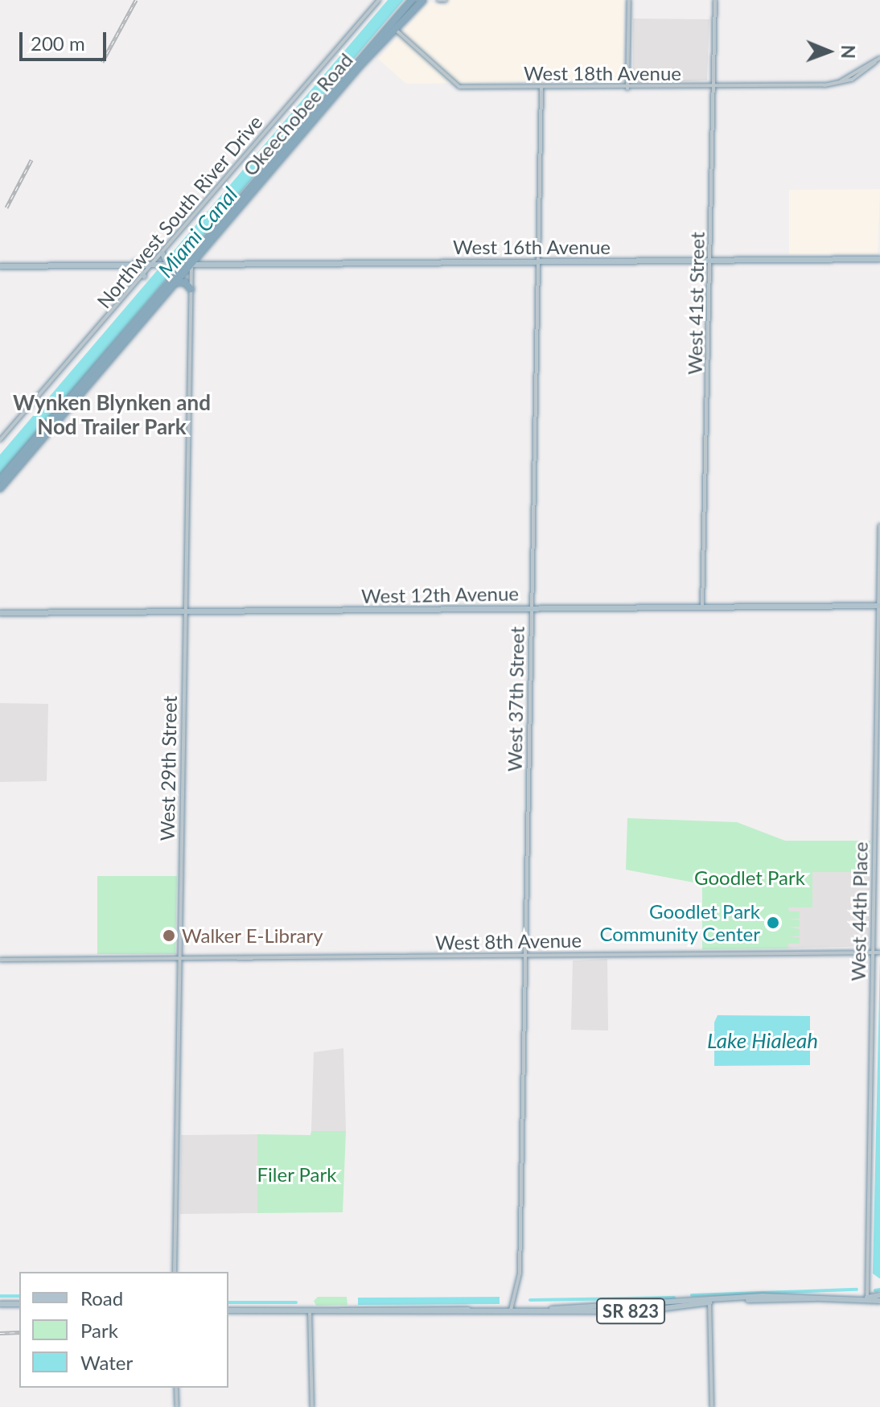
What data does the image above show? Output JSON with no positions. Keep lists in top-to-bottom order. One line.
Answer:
{"streets":{"highway":["Okeechobee Road"],"main road":["West 16th Avenue","West 12th Avenue","SR 823"],"street":["West 18th Avenue","Northwest South River Drive","West 41st Street","West 37th Street","West 29th Street","West 44th Place","West 8th Avenue"]},"crossings":[["West 18th Avenue","Okeechobee Road"],["West 18th Avenue","West 41st Street"],["West 18th Avenue","West 37th Street"],["Okeechobee Road","West 16th Avenue"],["Okeechobee Road","West 29th Street"],["Northwest South River Drive","West 16th Avenue"],["West 16th Avenue","West 41st Street"],["West 16th Avenue","West 37th Street"],["West 16th Avenue","West 29th Street"],["West 41st Street","West 12th Avenue"],["West 12th Avenue","West 37th Street"],["West 12th Avenue","West 29th Street"],["West 12th Avenue","West 44th Place"],["West 37th Street","West 8th Avenue"],["West 37th Street","SR 823"],["West 29th Street","West 8th Avenue"],["West 44th Place","West 8th Avenue"],["West 44th Place","SR 823"]],"districts":["Wynken Blynken and Nod Trailer Park"],"water":["Miami Canal","Lake Hialeah"],"parks":["Goodlet Park","Filer Park"],"places":["Goodlet Park Community Center","Walker E-Library"],"legend":["Road","Park","Water"],"scale_bar":"200 m","north":"right"}
